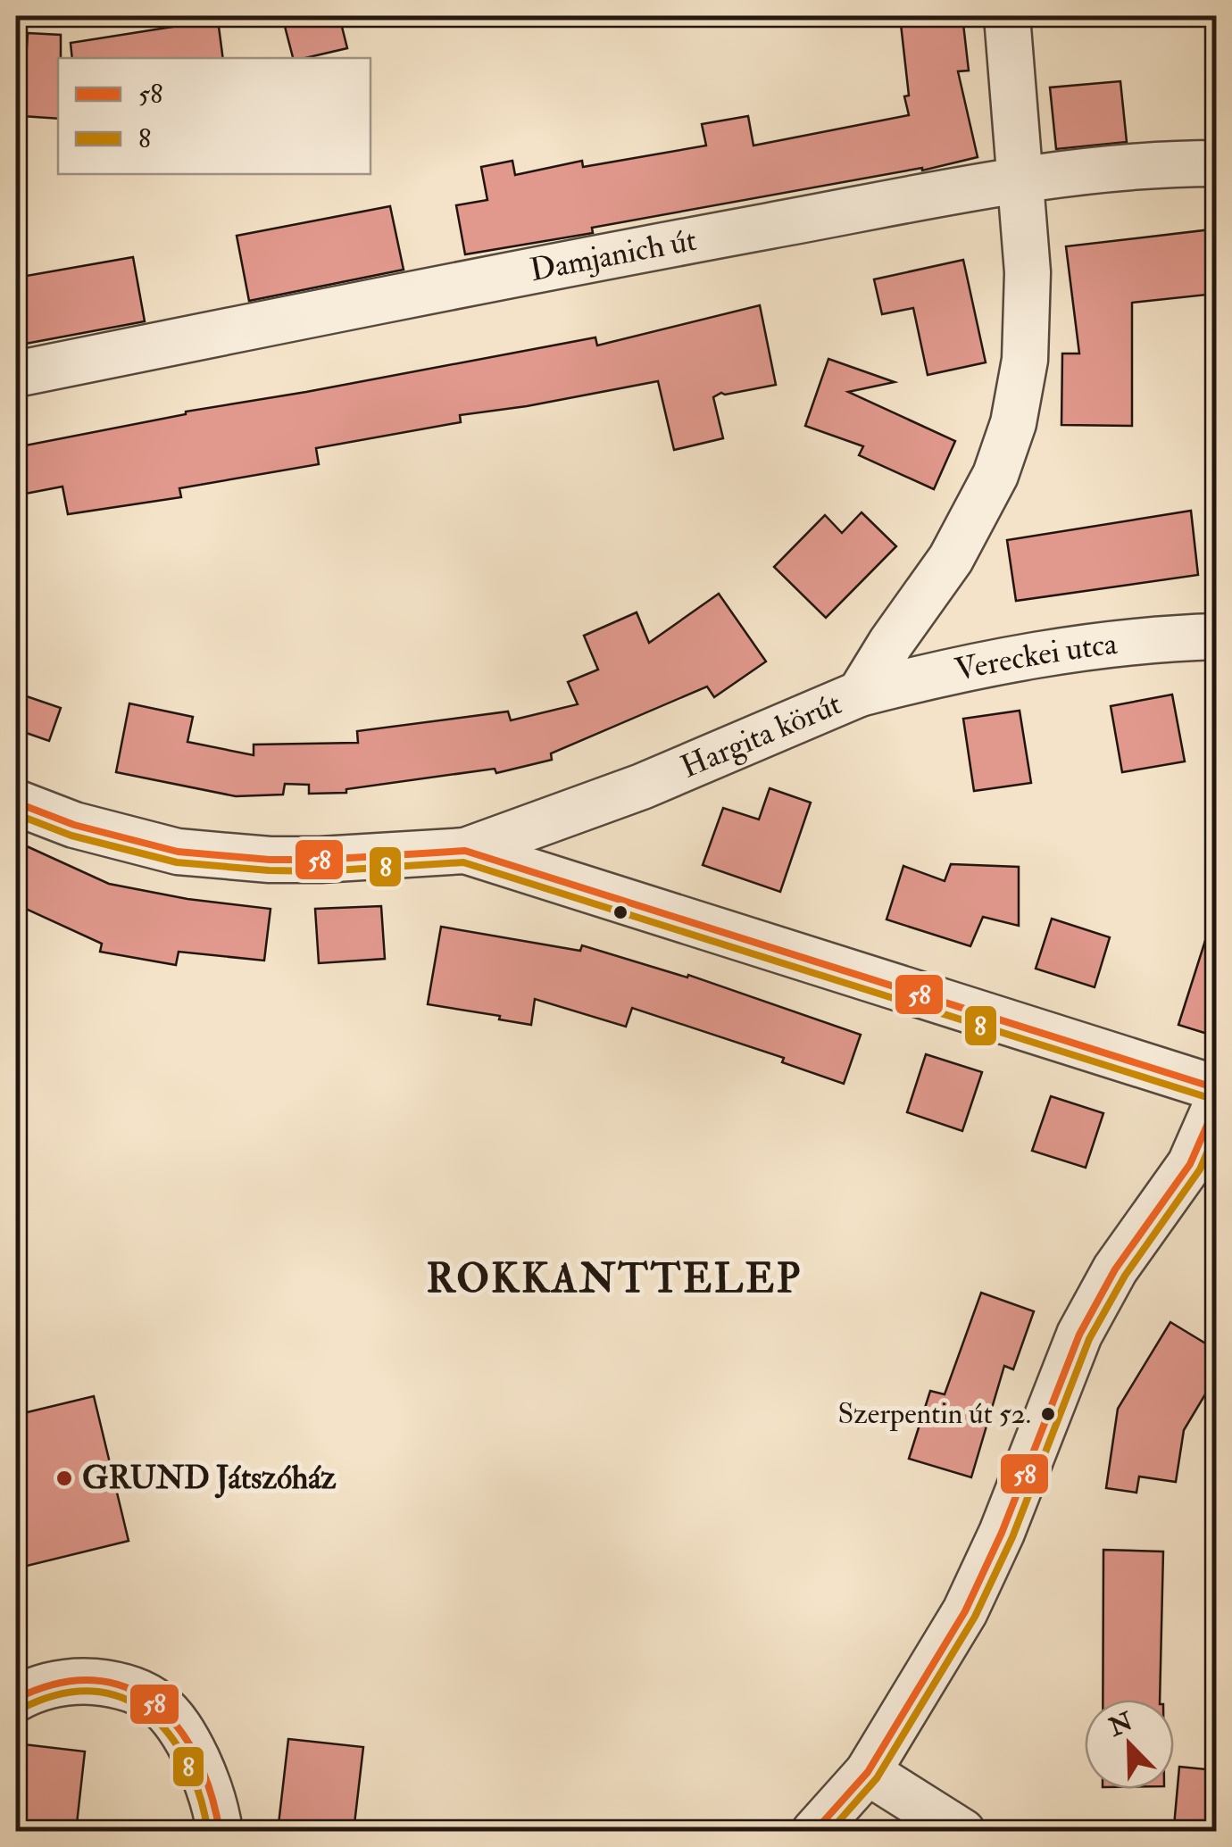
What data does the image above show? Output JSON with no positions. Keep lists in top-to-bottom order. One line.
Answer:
{"streets":{"street":["Damjanich út","Vereckei utca","Hargita körút"]},"crossings":[["Damjanich út","Hargita körút"],["Vereckei utca","Hargita körút"]],"districts":["ROKKANTTELEP"],"places":["Szerpentin út 52.","GRUND Játszóház"],"lines":["transit line 58","transit line 8"],"legend":["58","8"],"north":"top left"}
